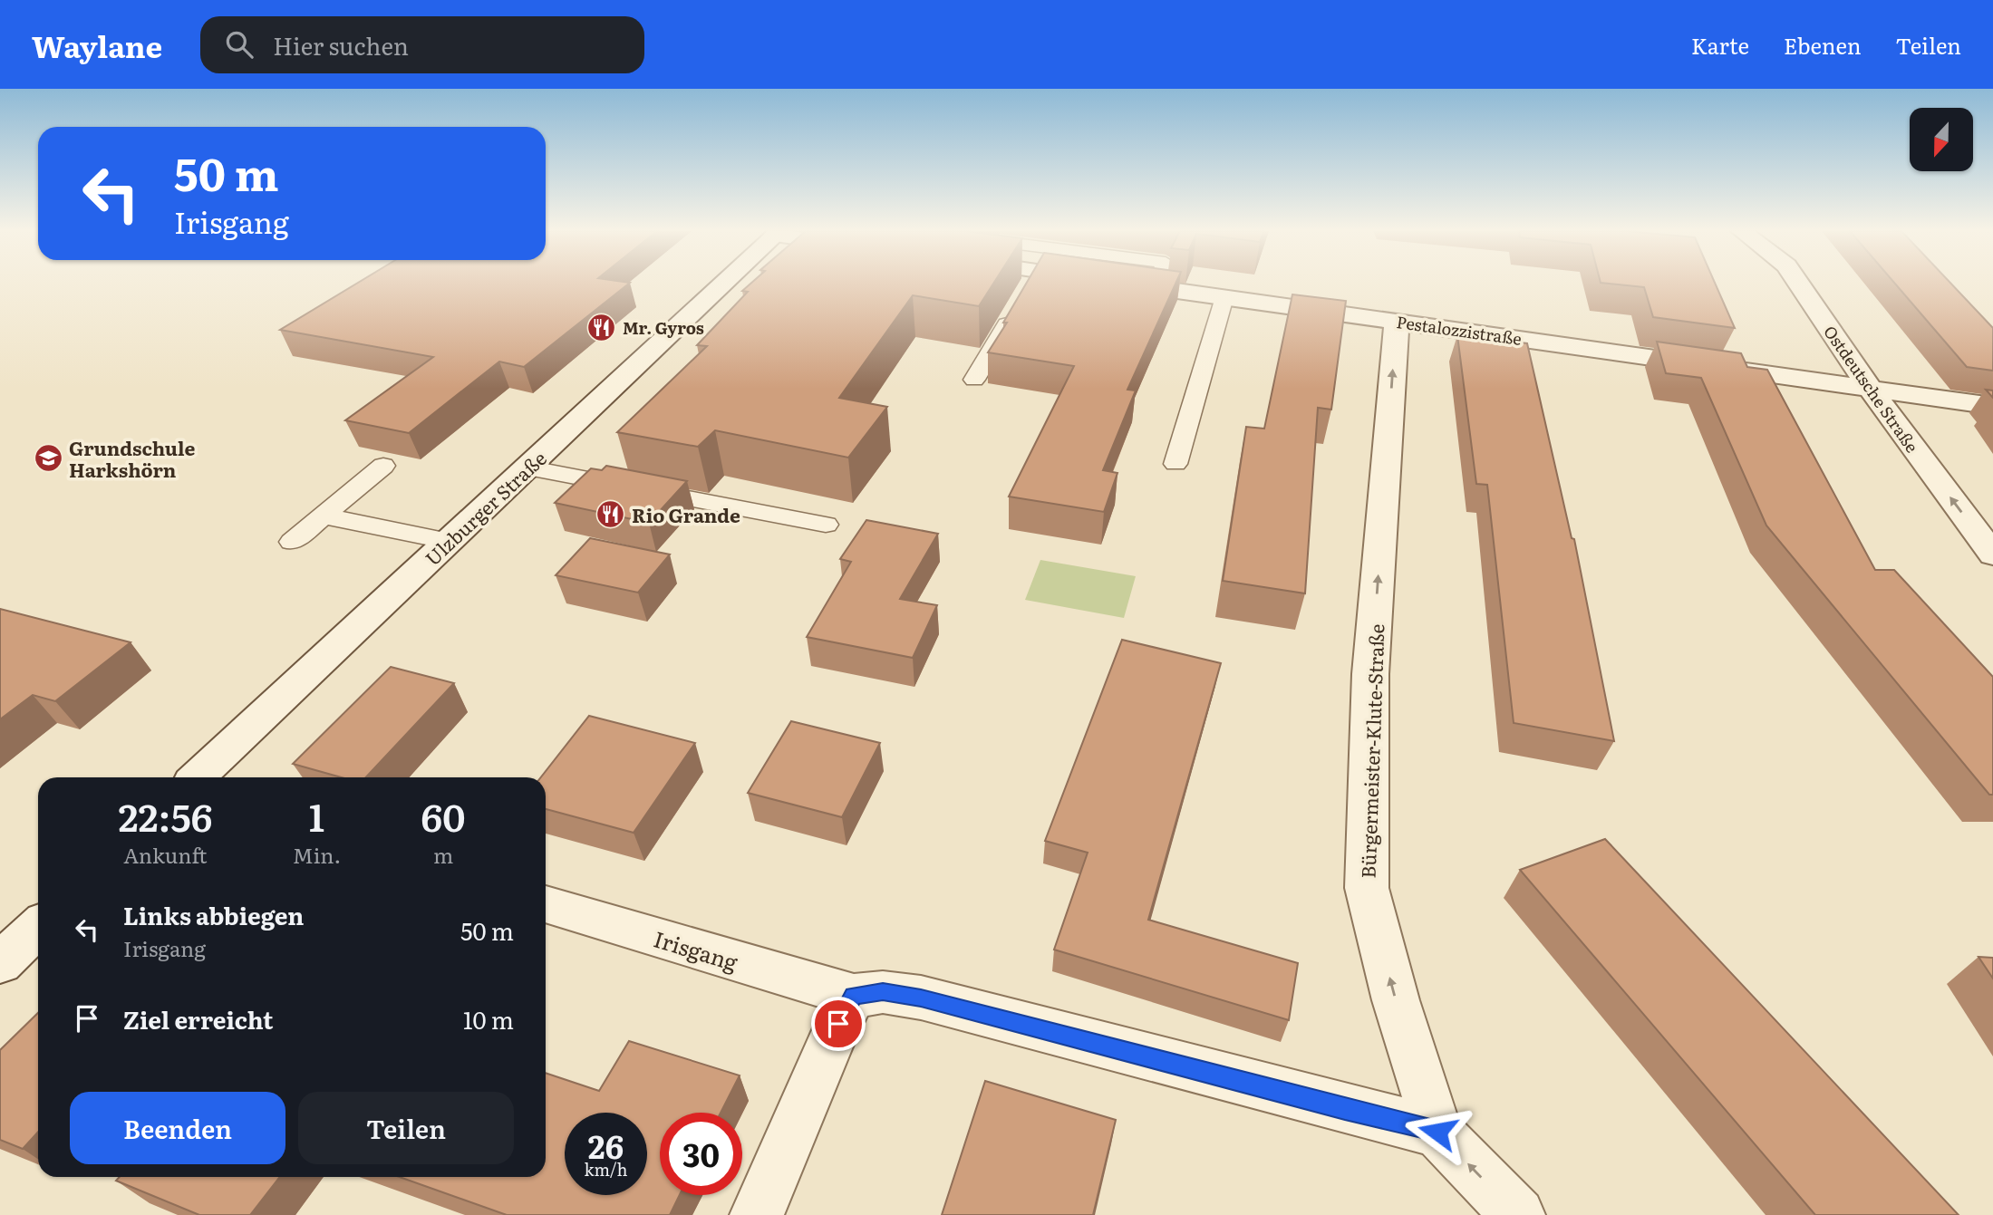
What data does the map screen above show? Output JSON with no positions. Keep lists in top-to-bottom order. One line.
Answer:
{"streets":{"street":["Pestalozzistraße","Ostdeutsche Straße","Ulzburger Straße","Bürgermeister-Klute-Straße","Irisgang"]},"crossings":[["Pestalozzistraße","Ostdeutsche Straße"],["Pestalozzistraße","Bürgermeister-Klute-Straße"],["Bürgermeister-Klute-Straße","Irisgang"]],"one_way":["Ostdeutsche Straße","Bürgermeister-Klute-Straße"],"places":{"restaurant":["Mr. Gyros","Rio Grande"],"school or university":["Grundschule Harkshörn"]},"north":"bottom","page":{"header":"Waylane","search":"Hier suchen","nav":["Karte","Ebenen","Teilen"],"turn":["50 m","Irisgang"],"eta":["22:56","Ankunft","1","Min.","60","m"],"list":[{"name":"Links abbiegen","note":"Irisgang","value":"50 m"},{"name":"Ziel erreicht","value":"10 m"}],"buttons":["Beenden","Teilen"],"speed":"26 km/h","limit":"30"}}
